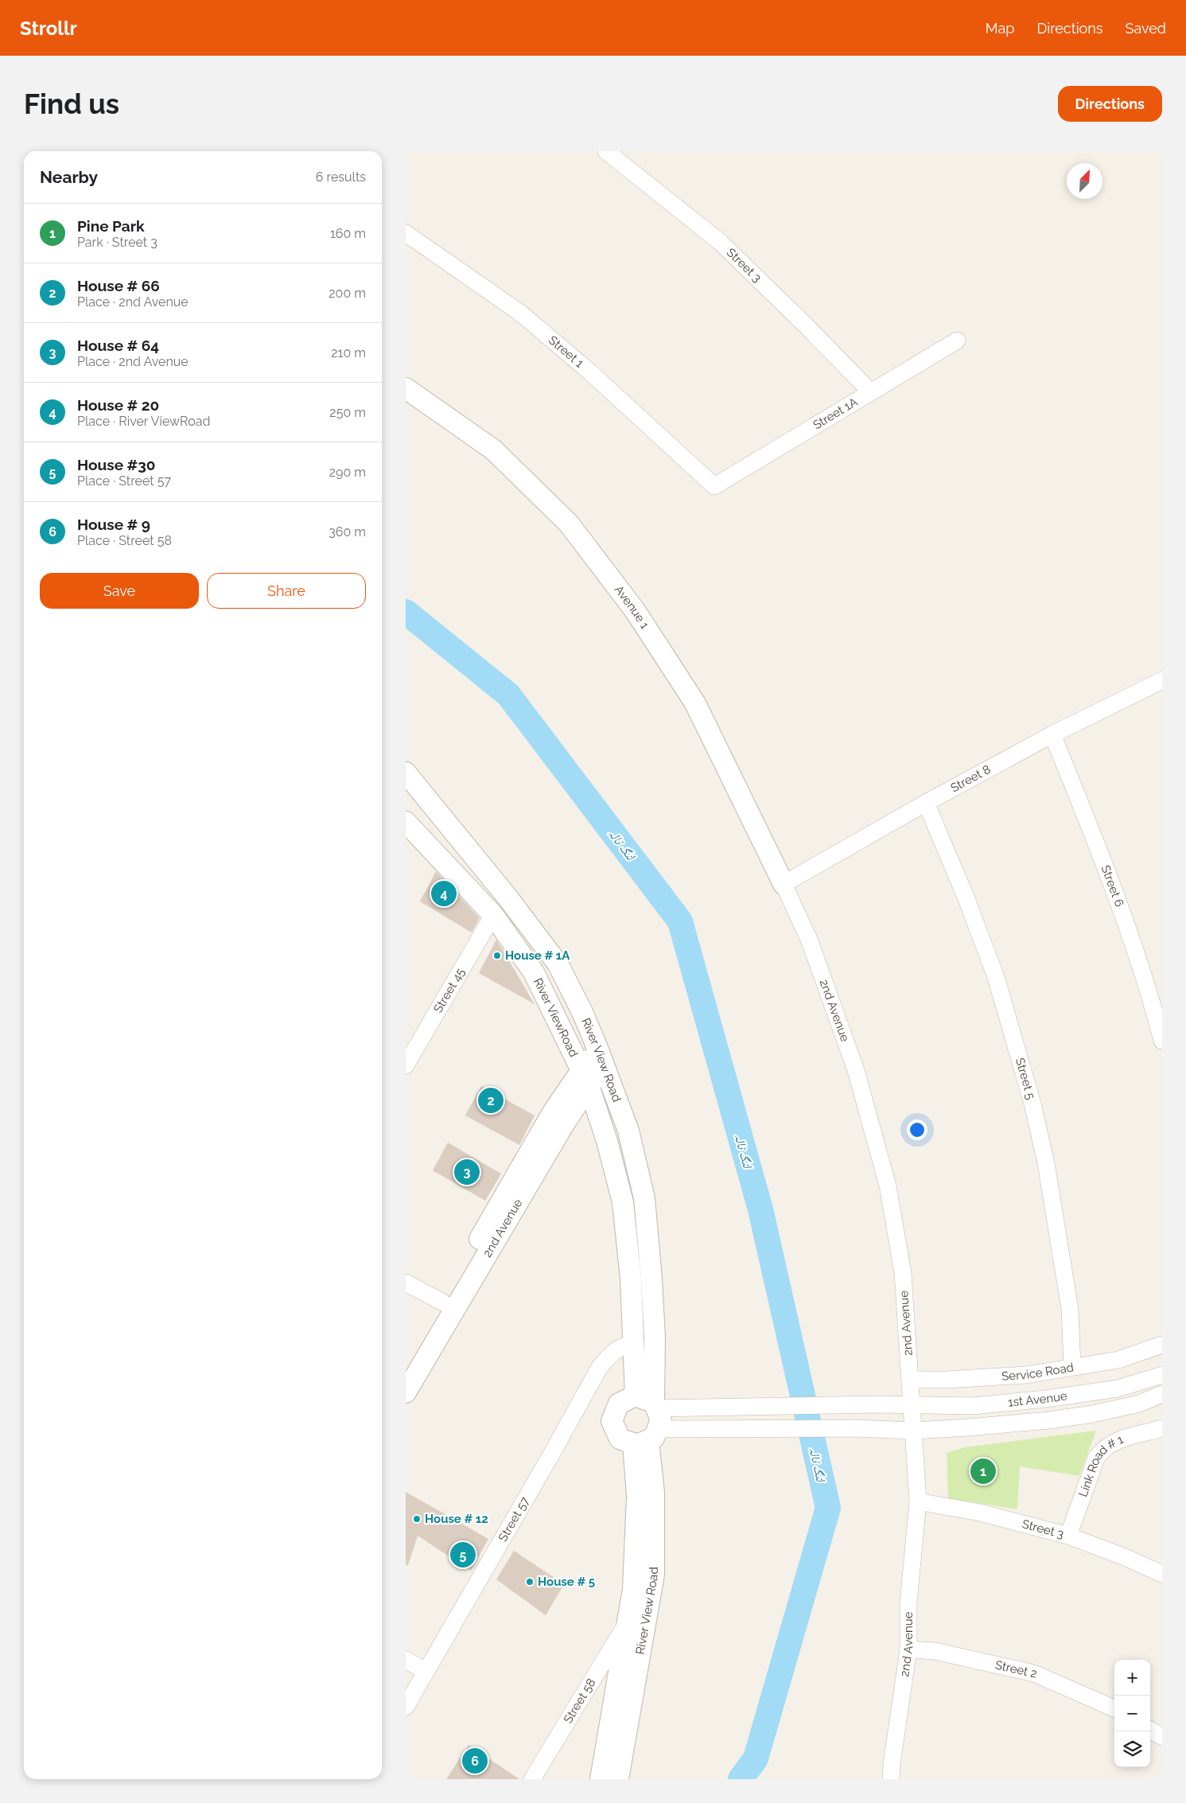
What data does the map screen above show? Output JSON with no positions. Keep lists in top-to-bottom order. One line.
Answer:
{"streets":{"street":["Street 3","Street 1","Street 1A","Avenue 1","Street 8","Street 6","Street 45","2nd Avenue","River ViewRoad","River View Road","Street 5","Service Road","1st Avenue","Link Road # 1","Street 57","Street 2","Street 58"]},"crossings":[["Street 3","Street 1A"],["Street 3","2nd Avenue"],["Street 3","Link Road # 1"],["Street 1","Street 1A"],["Avenue 1","Street 8"],["Avenue 1","2nd Avenue"],["Street 8","Street 6"],["Street 8","2nd Avenue"],["Street 8","Street 5"],["Street 45","River ViewRoad"],["2nd Avenue","River ViewRoad"],["2nd Avenue","River View Road"],["2nd Avenue","Service Road"],["2nd Avenue","1st Avenue"],["2nd Avenue","Street 2"],["River ViewRoad","River View Road"],["River View Road","1st Avenue"],["River View Road","Street 57"],["River View Road","Street 58"],["Street 5","Service Road"]],"water":["لنگ نالہ"],"places":["House # 1A","House # 12","House # 5"],"north":"top right","page":{"header":"Strollr","nav":["Map","Directions","Saved"],"buttons":["Directions",["Save","Share"]],"title":"Find us","heading":["Nearby","6 results"],"list":[{"mark":"1","name":"Pine Park","note":"Park · Street 3","value":"160 m"},{"mark":"2","name":"House # 66","note":"Place · 2nd Avenue","value":"200 m"},{"mark":"3","name":"House # 64","note":"Place · 2nd Avenue","value":"210 m"},{"mark":"4","name":"House # 20","note":"Place · River ViewRoad","value":"250 m"},{"mark":"5","name":"House #30","note":"Place · Street 57","value":"290 m"},{"mark":"6","name":"House # 9","note":"Place · Street 58","value":"360 m"}],"pins":["4","2","3","1","5","6"],"map_buttons":["+","−"]}}
